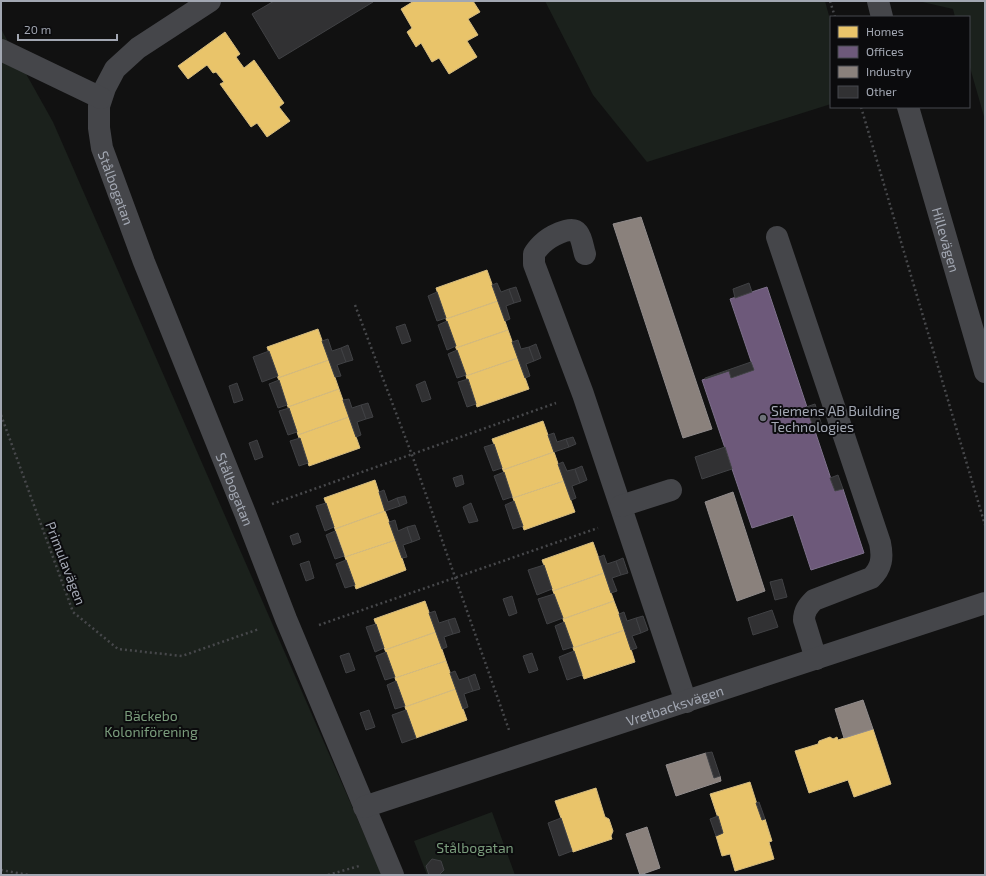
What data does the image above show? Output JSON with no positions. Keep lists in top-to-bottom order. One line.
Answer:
{"streets":{"street":["Stålbogatan","Hillevägen","Vretbacksvägen"],"path":["Primulavägen"]},"crossings":[["Stålbogatan","Primulavägen"],["Stålbogatan","Vretbacksvägen"]],"parks":["Bäckebo Koloniförening","Stålbogatan"],"places":["Siemens AB Building Technologies"],"legend":["Homes","Offices","Industry","Other"],"scale_bar":"20 m"}
